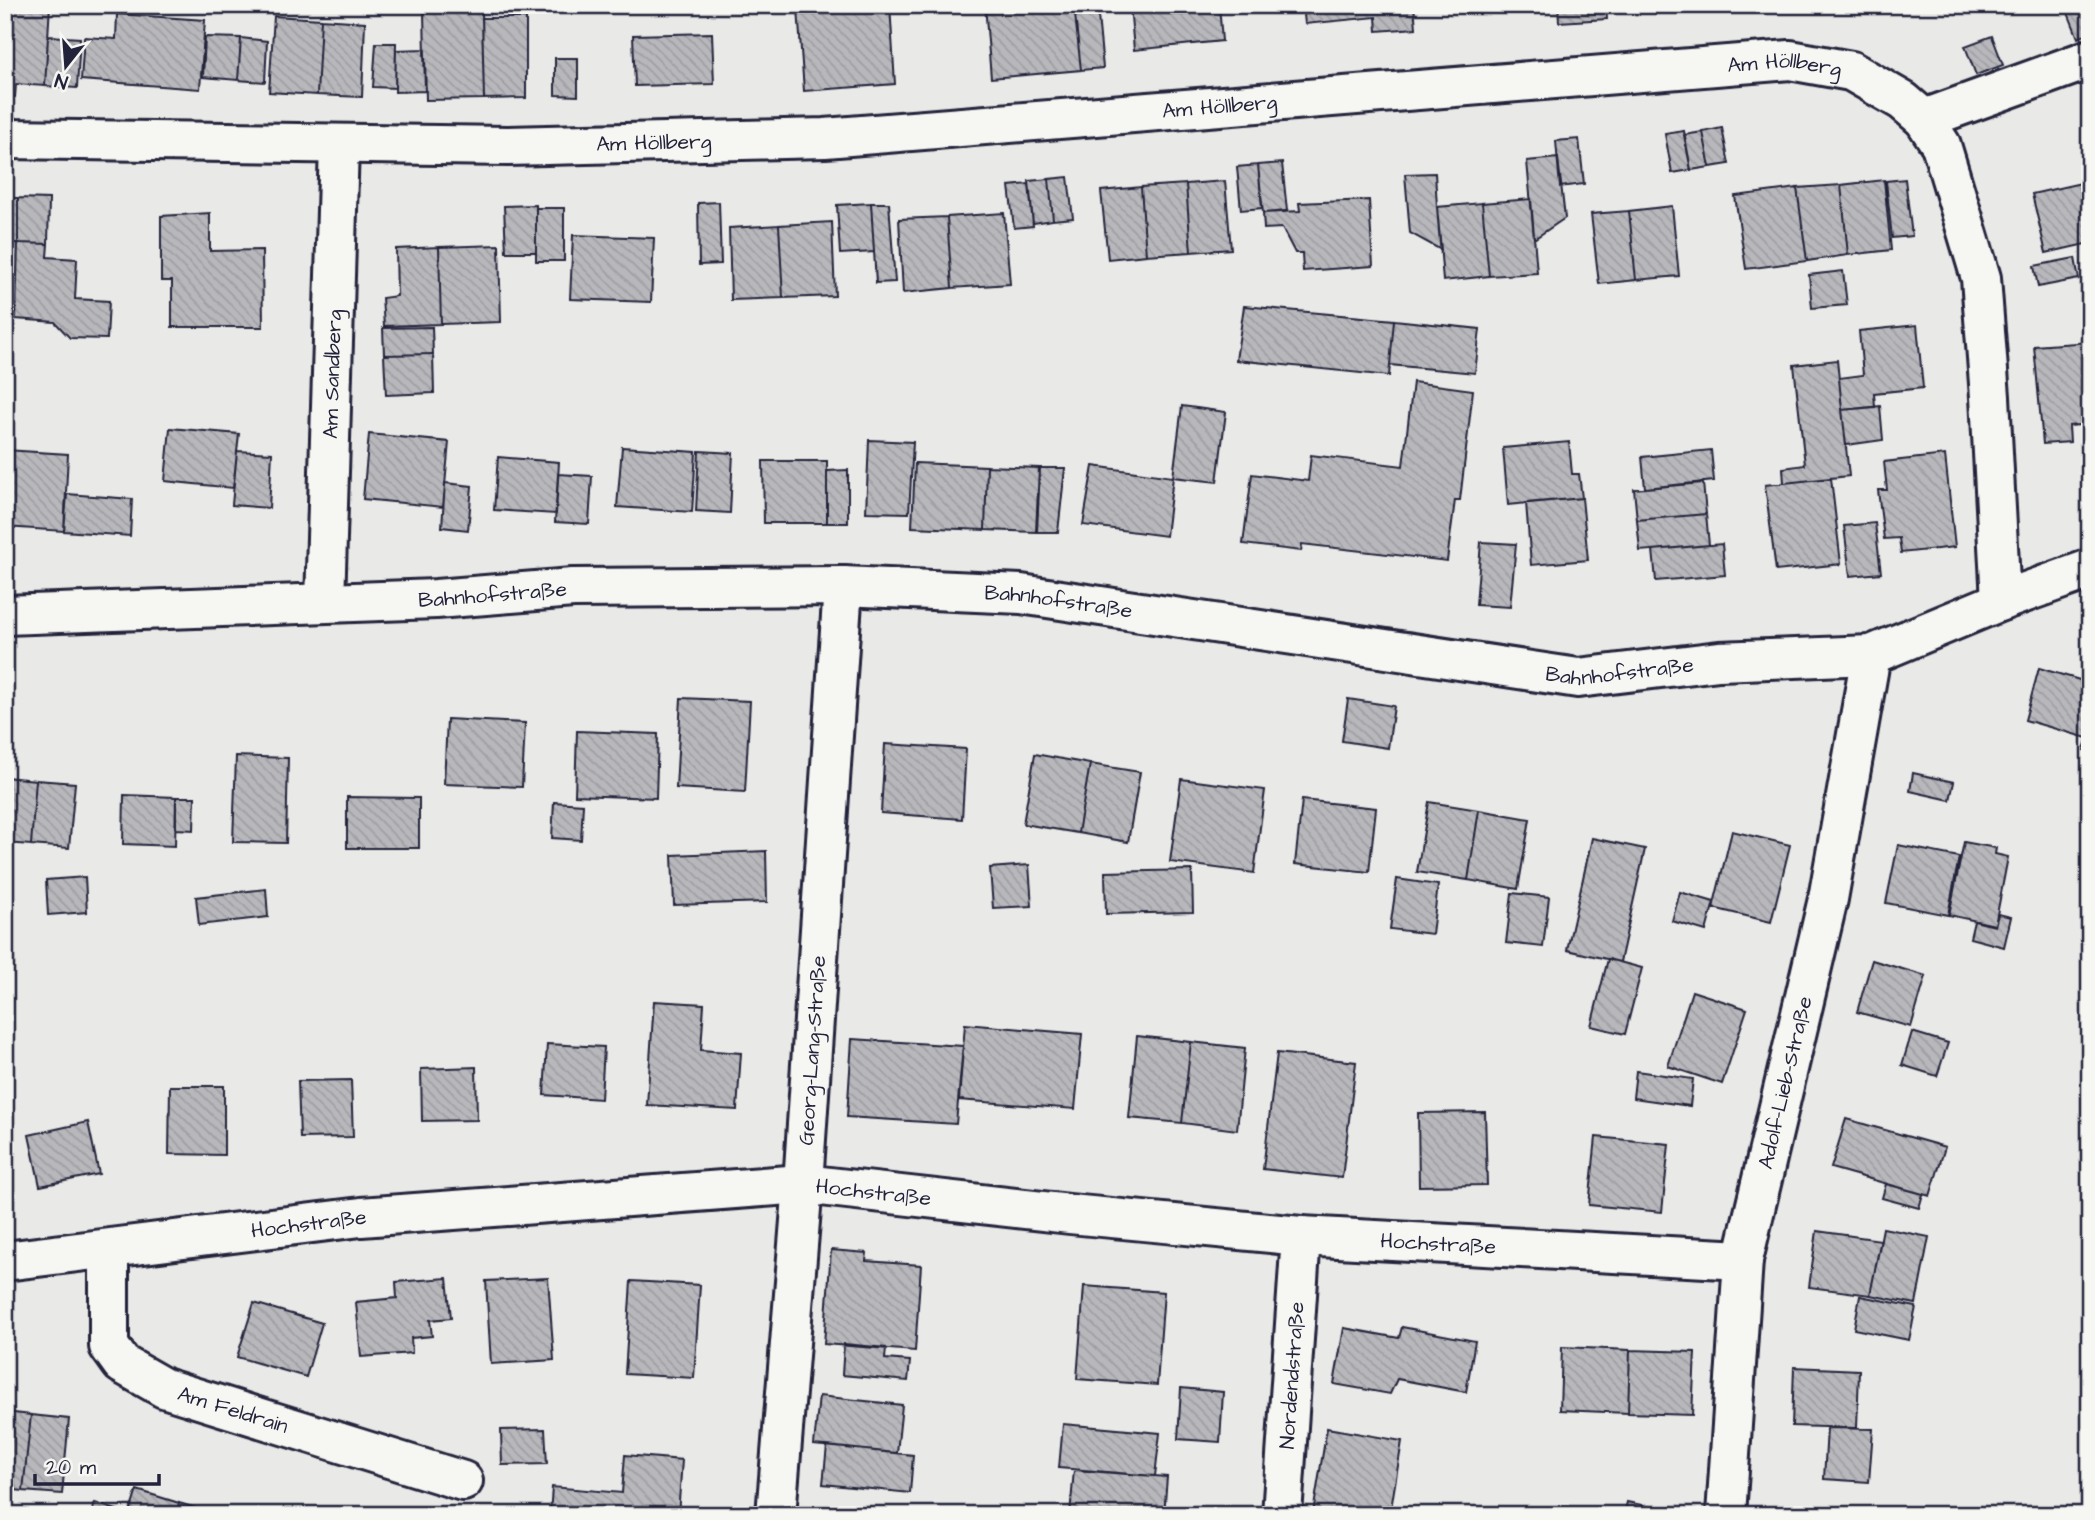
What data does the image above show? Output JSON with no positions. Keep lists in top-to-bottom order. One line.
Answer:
{"streets":{"street":["Am Höllberg","Am Sandberg","Bahnhofstraße","Georg-Lang-Straße","Adolf-Lieb-Straße","Hochstraße","Nordendstraße","Am Feldrain"]},"crossings":[["Am Höllberg","Am Sandberg"],["Am Höllberg","Bahnhofstraße"],["Am Sandberg","Bahnhofstraße"],["Bahnhofstraße","Georg-Lang-Straße"],["Bahnhofstraße","Adolf-Lieb-Straße"],["Georg-Lang-Straße","Hochstraße"],["Adolf-Lieb-Straße","Hochstraße"],["Hochstraße","Nordendstraße"],["Hochstraße","Am Feldrain"]],"scale_bar":"20 m","north":"bottom"}
